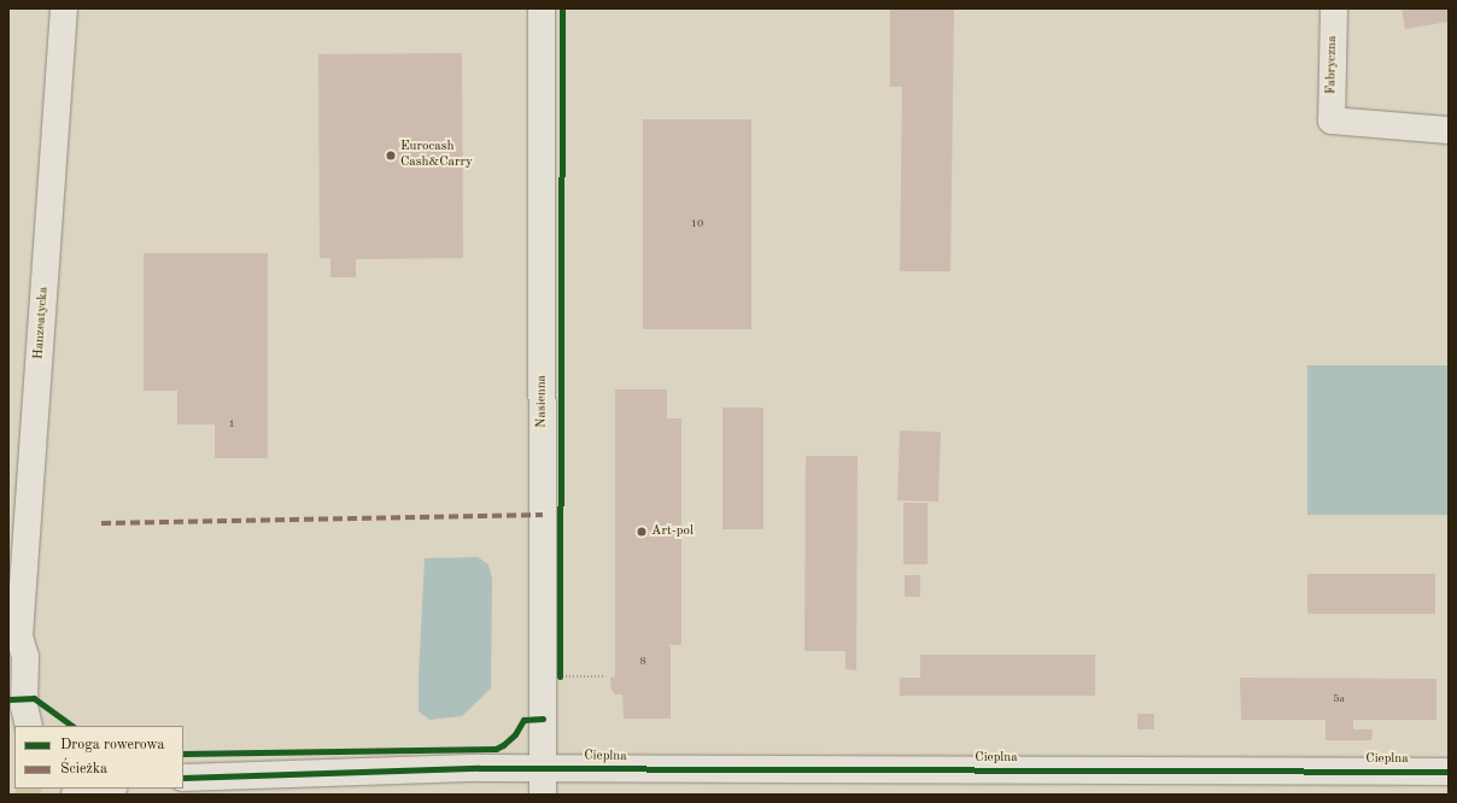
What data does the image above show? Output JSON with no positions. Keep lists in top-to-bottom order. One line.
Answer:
{"streets":{"street":["Fabryczna","Hanzeatycka","Nasienna","Cieplna"]},"crossings":[["Nasienna","Cieplna"]],"places":["Eurocash Cash&Carry","Art-pol"],"house_numbers":["10","1","8","5a"],"legend":["Droga rowerowa","Ścieżka"]}
